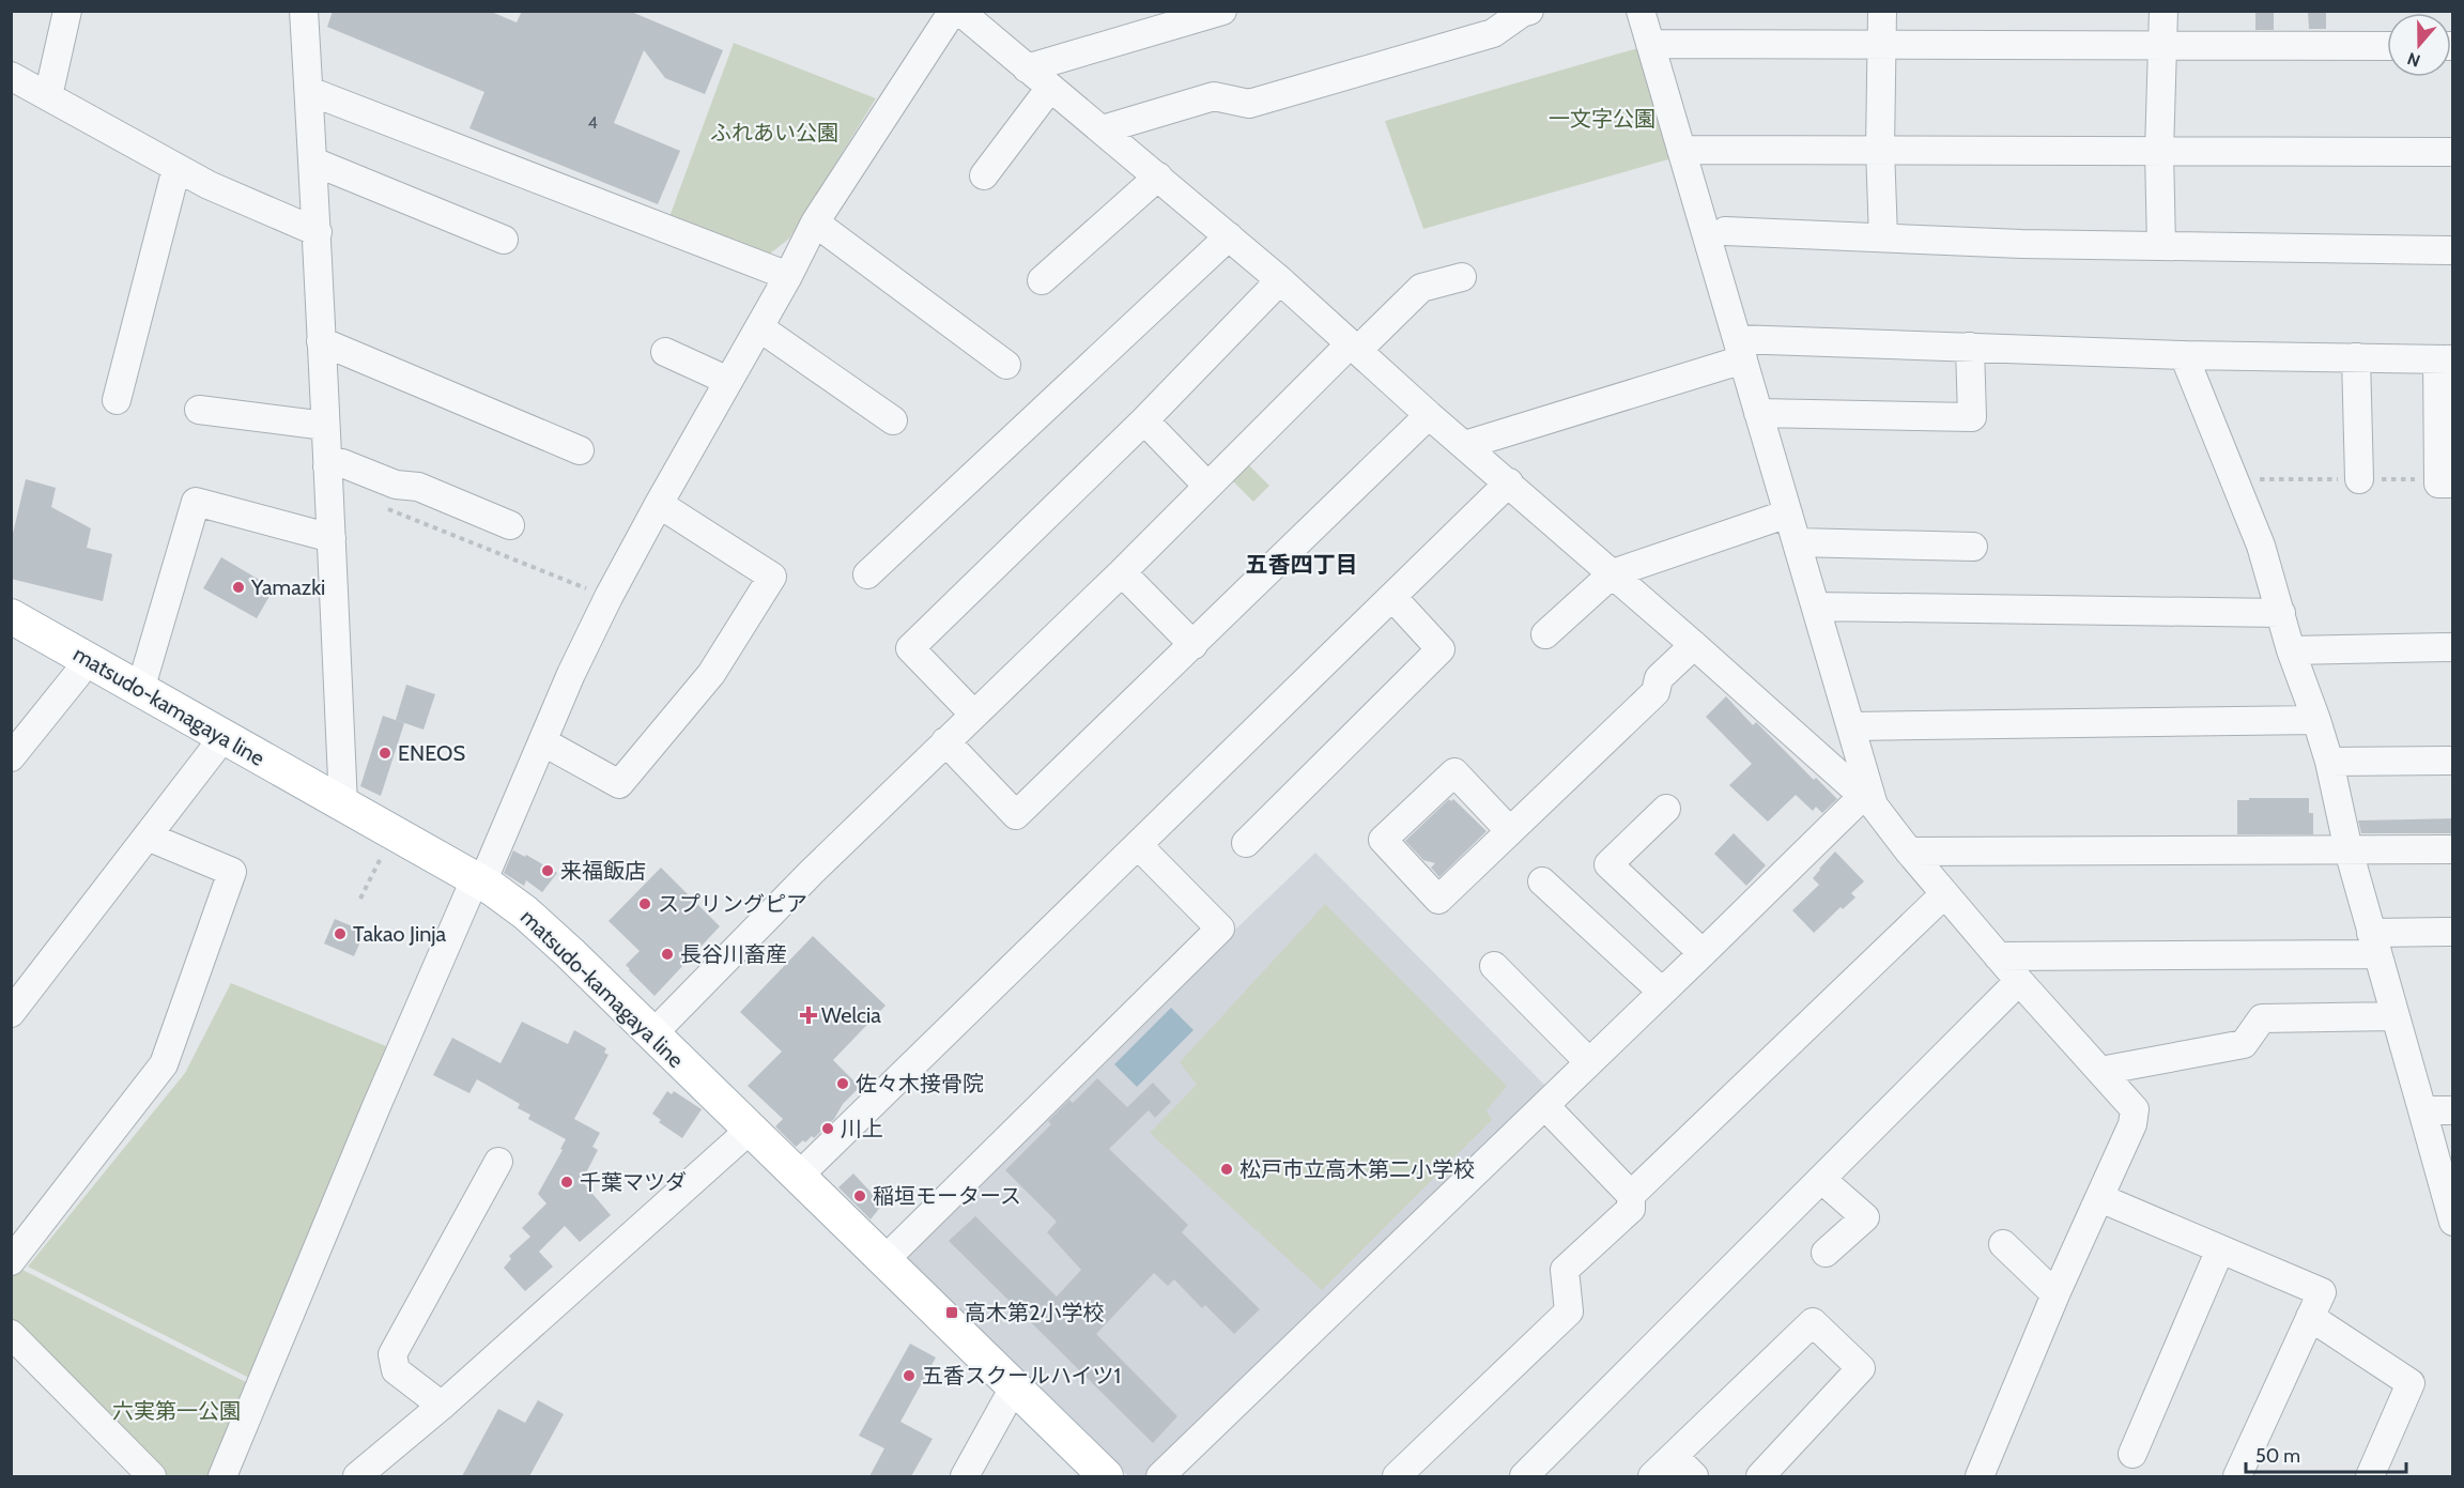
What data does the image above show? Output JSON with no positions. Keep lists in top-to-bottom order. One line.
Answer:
{"streets":{"main road":["matsudo-kamagaya line"]},"districts":["五香四丁目"],"parks":["一文字公園","ふれあい公園","六実第一公園"],"places":{"other":["Yamazki","ENEOS","来福飯店","スプリングピア","Takao Jinja","長谷川畜産","佐々木接骨院","川上","松戸市立高木第二小学校","千葉マツダ","稲垣モータース","五香スクールハイツ1"],"health":["Welcia"],"transit":["高木第2小学校"]},"house_numbers":["4"],"scale_bar":"50 m","north":"bottom"}
